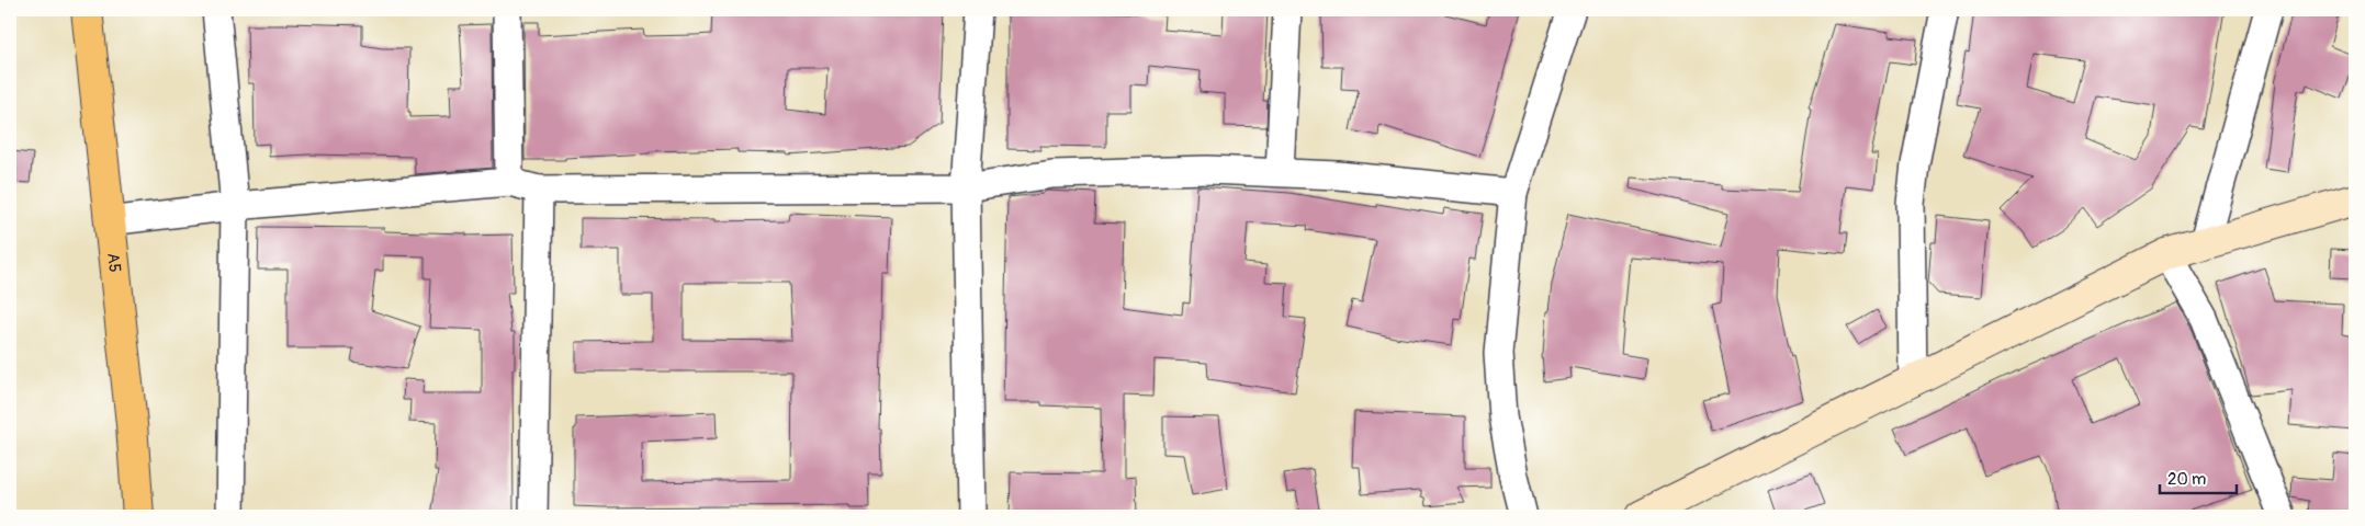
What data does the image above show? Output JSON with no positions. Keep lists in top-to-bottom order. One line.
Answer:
{"streets":{"highway":["A5"]},"scale_bar":"20 m"}
